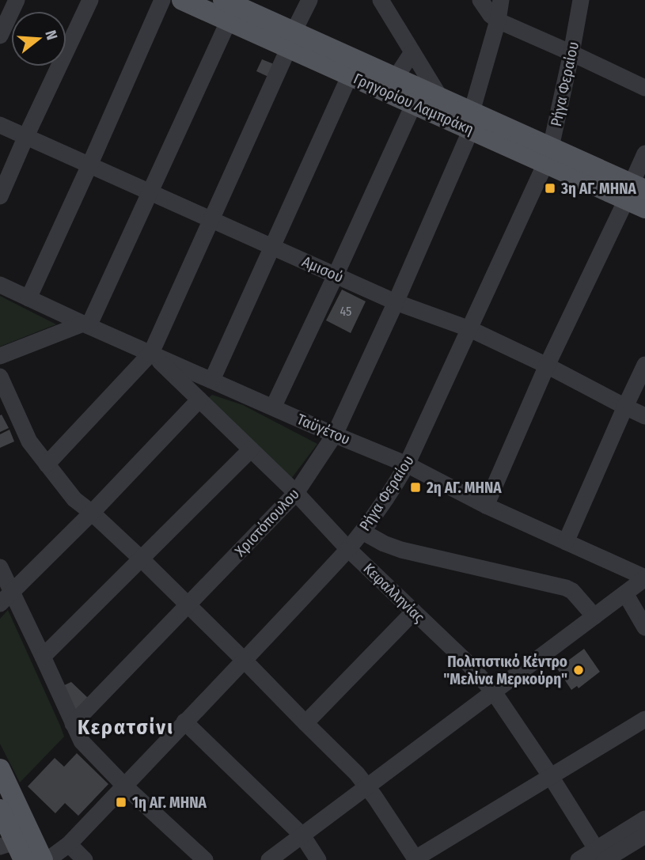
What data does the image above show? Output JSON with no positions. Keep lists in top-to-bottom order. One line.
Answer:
{"streets":{"main road":["Γρηγορίου Λαμπράκη"],"street":["Ρήγα Φεραίου","Αμισού","Ταϋγέτου","Χριστόπουλου","Κεφαλληνίας"]},"crossings":[["Ρήγα Φεραίου","Γρηγορίου Λαμπράκη"],["Ρήγα Φεραίου","Αμισού"],["Ρήγα Φεραίου","Ταϋγέτου"],["Ρήγα Φεραίου","Κεφαλληνίας"],["Γρηγορίου Λαμπράκη","Χριστόπουλου"],["Αμισού","Χριστόπουλου"],["Ταϋγέτου","Χριστόπουλου"],["Ταϋγέτου","Κεφαλληνίας"],["Χριστόπουλου","Κεφαλληνίας"]],"districts":["Κερατσίνι"],"places":{"transit":["3η ΑΓ. ΜΗΝΑ","2η ΑΓ. ΜΗΝΑ","1η ΑΓ. ΜΗΝΑ"],"other":["Πολιτιστικό Κέντρο \"Μελίνα Μερκούρη\""]},"house_numbers":["45"],"north":"right"}
